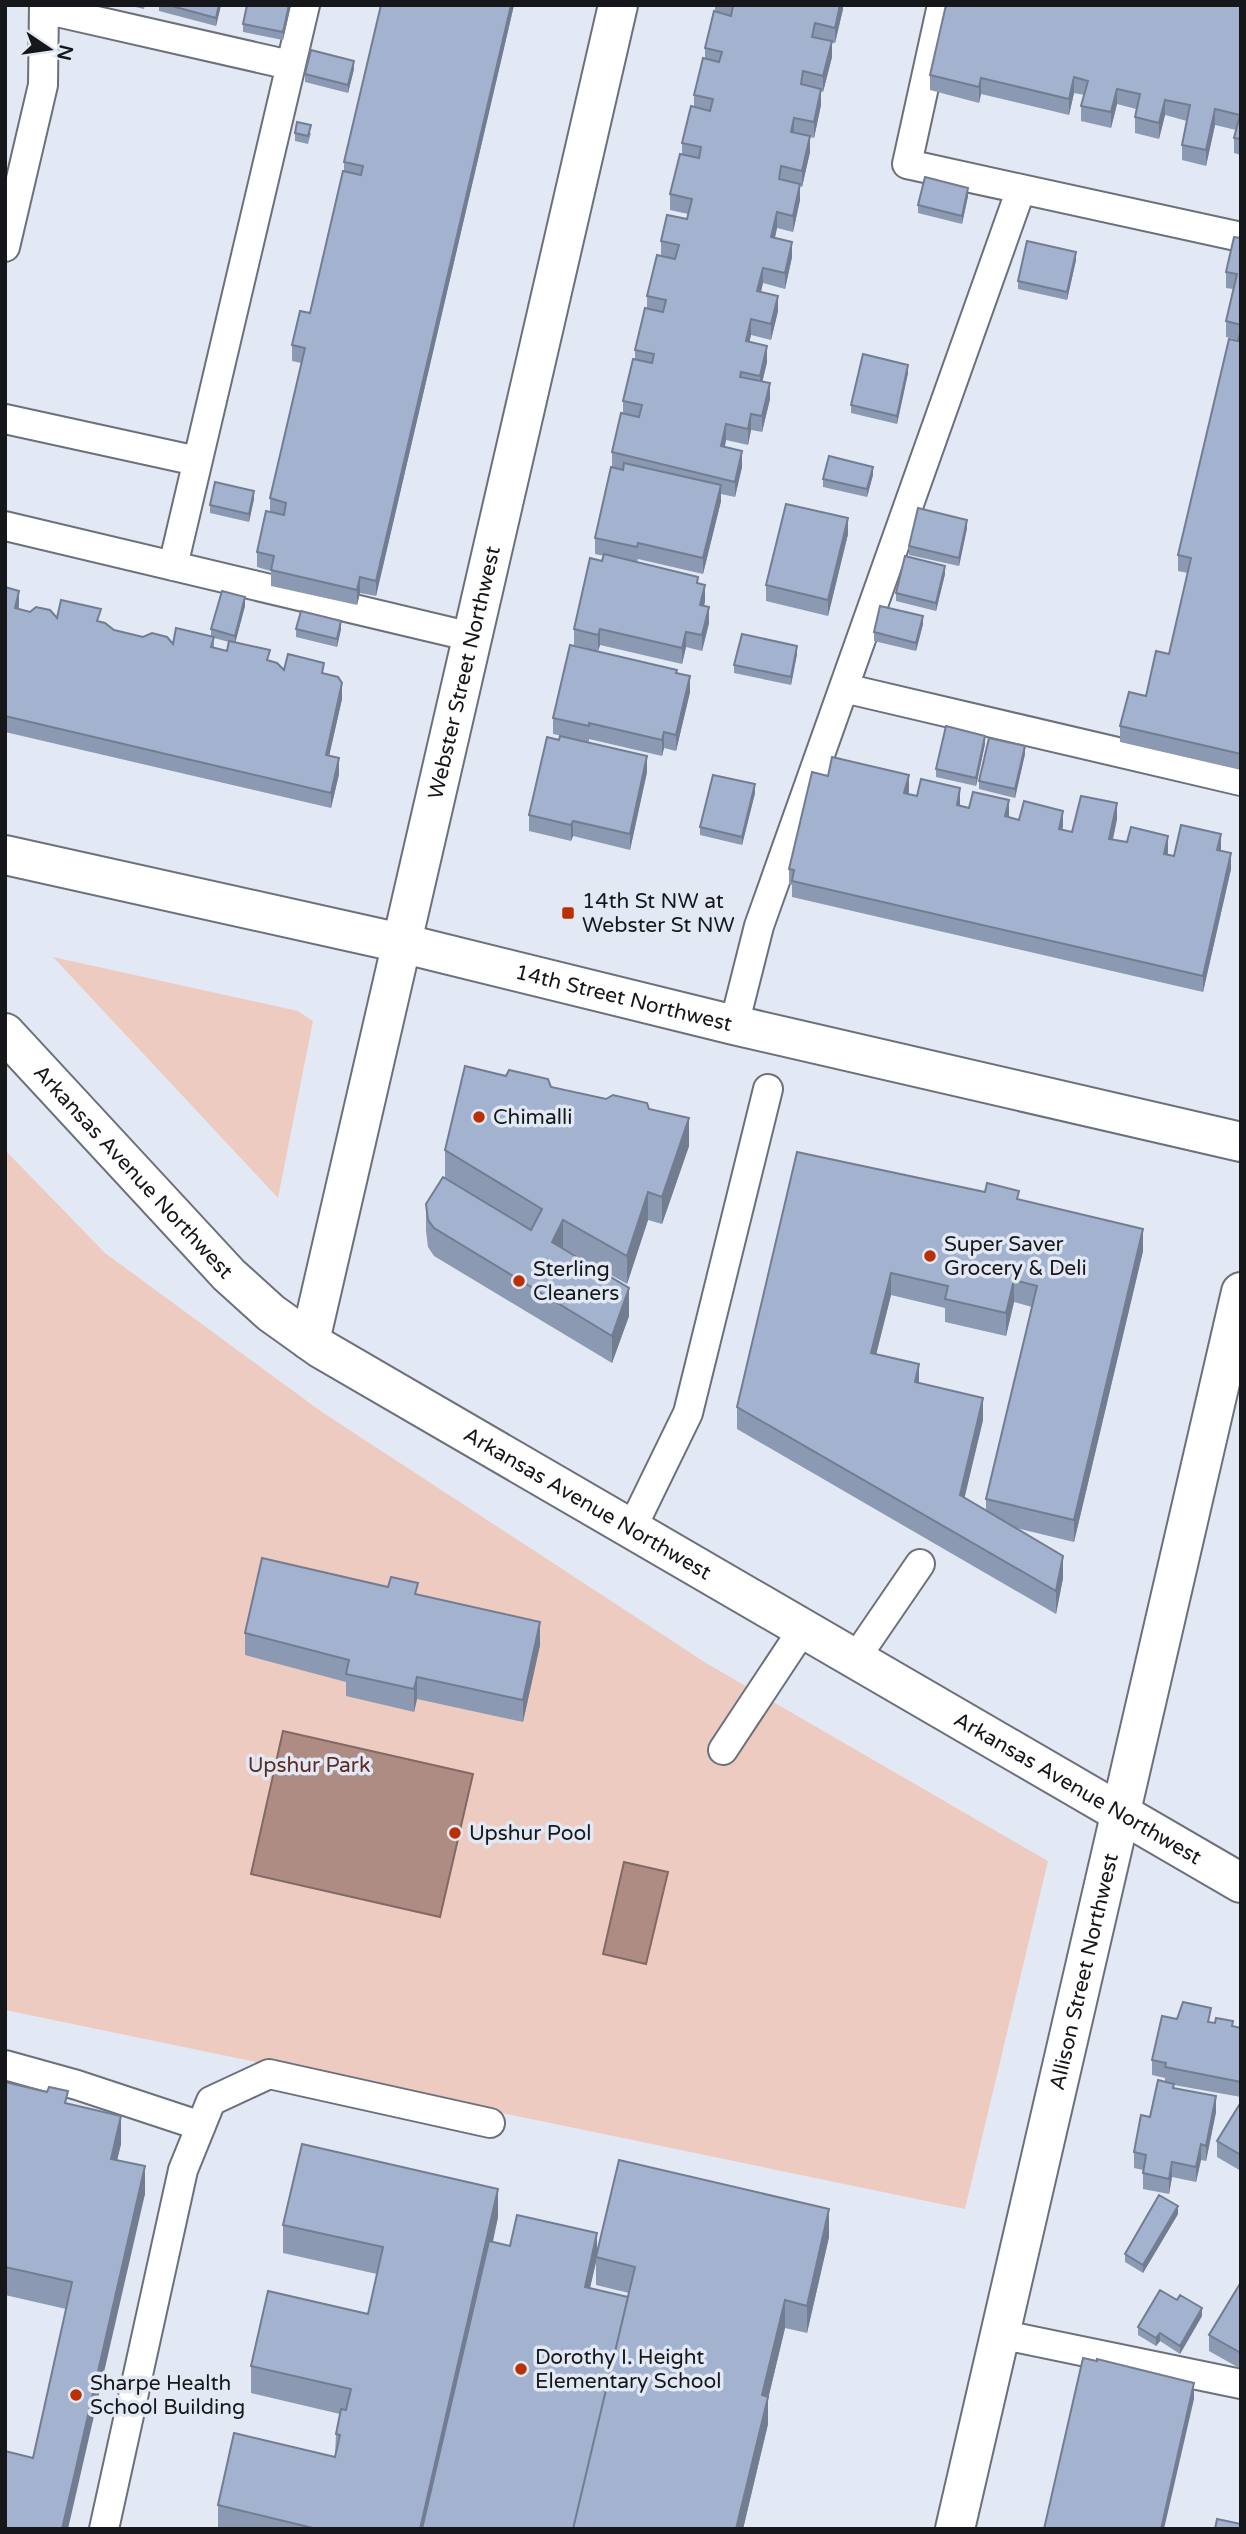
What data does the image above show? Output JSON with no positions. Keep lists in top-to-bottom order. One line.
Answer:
{"streets":{"street":["Webster Street Northwest","14th Street Northwest","Arkansas Avenue Northwest","Allison Street Northwest"]},"crossings":[["Webster Street Northwest","14th Street Northwest"],["Webster Street Northwest","Arkansas Avenue Northwest"],["Arkansas Avenue Northwest","Allison Street Northwest"]],"parks":["Upshur Park"],"places":{"transit":["14th St NW at Webster St NW"],"other":["Chimalli","Super Saver Grocery & Deli","Sterling Cleaners","Upshur Pool","Dorothy I. Height Elementary School","Sharpe Health School Building"]},"north":"right"}
